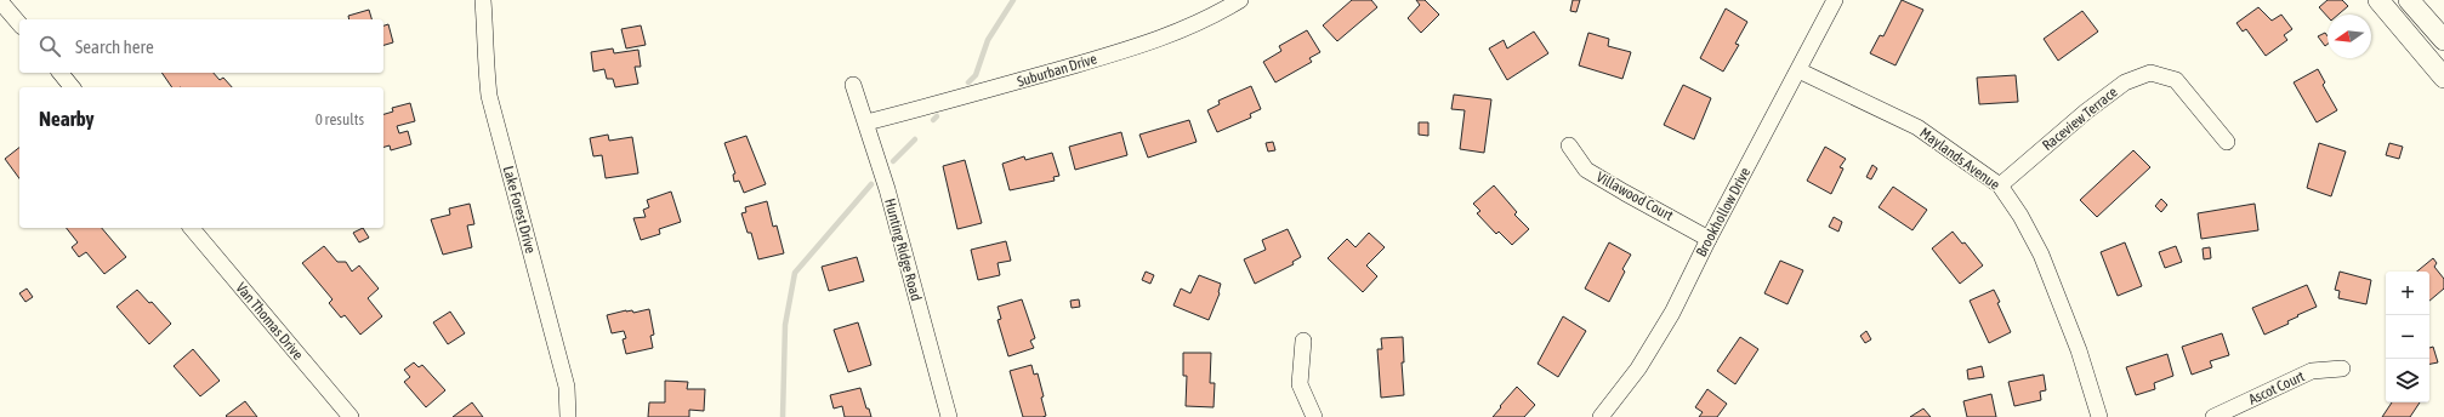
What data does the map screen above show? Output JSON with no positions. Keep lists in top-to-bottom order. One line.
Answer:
{"streets":{"street":["Suburban Drive","Raceview Terrace","Maylands Avenue","Villawood Court","Lake Forest Drive","Brookhollow Drive","Hunting Ridge Road","Van Thomas Drive","Ascot Court"]},"crossings":[["Suburban Drive","Hunting Ridge Road"],["Raceview Terrace","Maylands Avenue"],["Maylands Avenue","Brookhollow Drive"],["Villawood Court","Brookhollow Drive"]],"north":"left","page":{"search":"Search here","heading":["Nearby","0 results"],"map_buttons":["+","−"]}}
